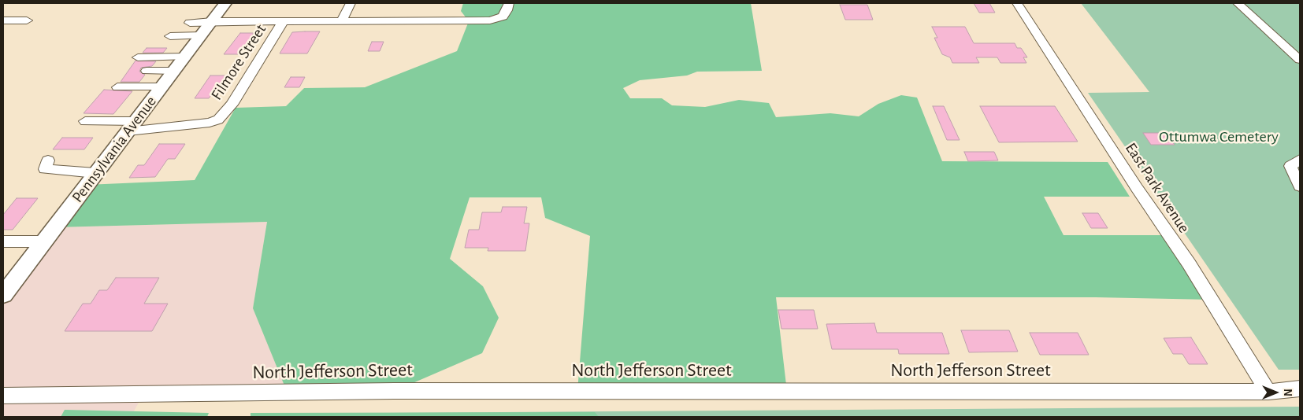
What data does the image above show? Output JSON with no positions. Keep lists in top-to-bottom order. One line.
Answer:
{"streets":{"main road":["Pennsylvania Avenue"],"street":["Filmore Street","East Park Avenue","North Jefferson Street"]},"crossings":[["Filmore Street","Pennsylvania Avenue"],["East Park Avenue","North Jefferson Street"]],"parks":["Ottumwa Cemetery"],"north":"right"}
